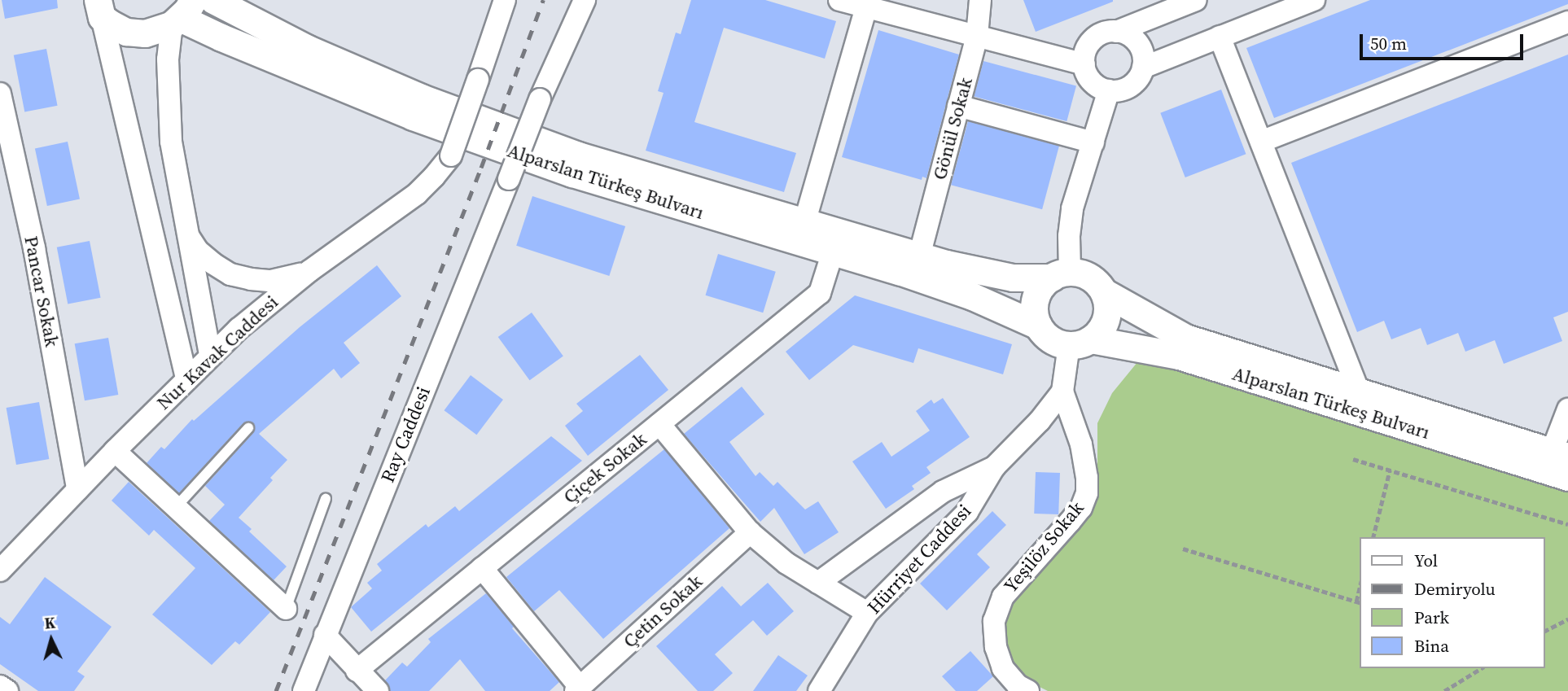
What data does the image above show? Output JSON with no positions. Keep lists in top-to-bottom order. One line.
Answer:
{"streets":{"street":["Gönül Sokak","Alparslan Türkeş Bulvarı","Pancar Sokak","Nur Kavak Caddesi","Ray Caddesi","Çiçek Sokak","Yeşilöz Sokak","Hürriyet Caddesi","Çetin Sokak"]},"crossings":[["Gönül Sokak","Alparslan Türkeş Bulvarı"],["Alparslan Türkeş Bulvarı","Nur Kavak Caddesi"],["Alparslan Türkeş Bulvarı","Çiçek Sokak"],["Alparslan Türkeş Bulvarı","Hürriyet Caddesi"],["Pancar Sokak","Nur Kavak Caddesi"],["Yeşilöz Sokak","Hürriyet Caddesi"]],"legend":["Yol","Demiryolu","Park","Bina"],"scale_bar":"50 m","north":"top"}
